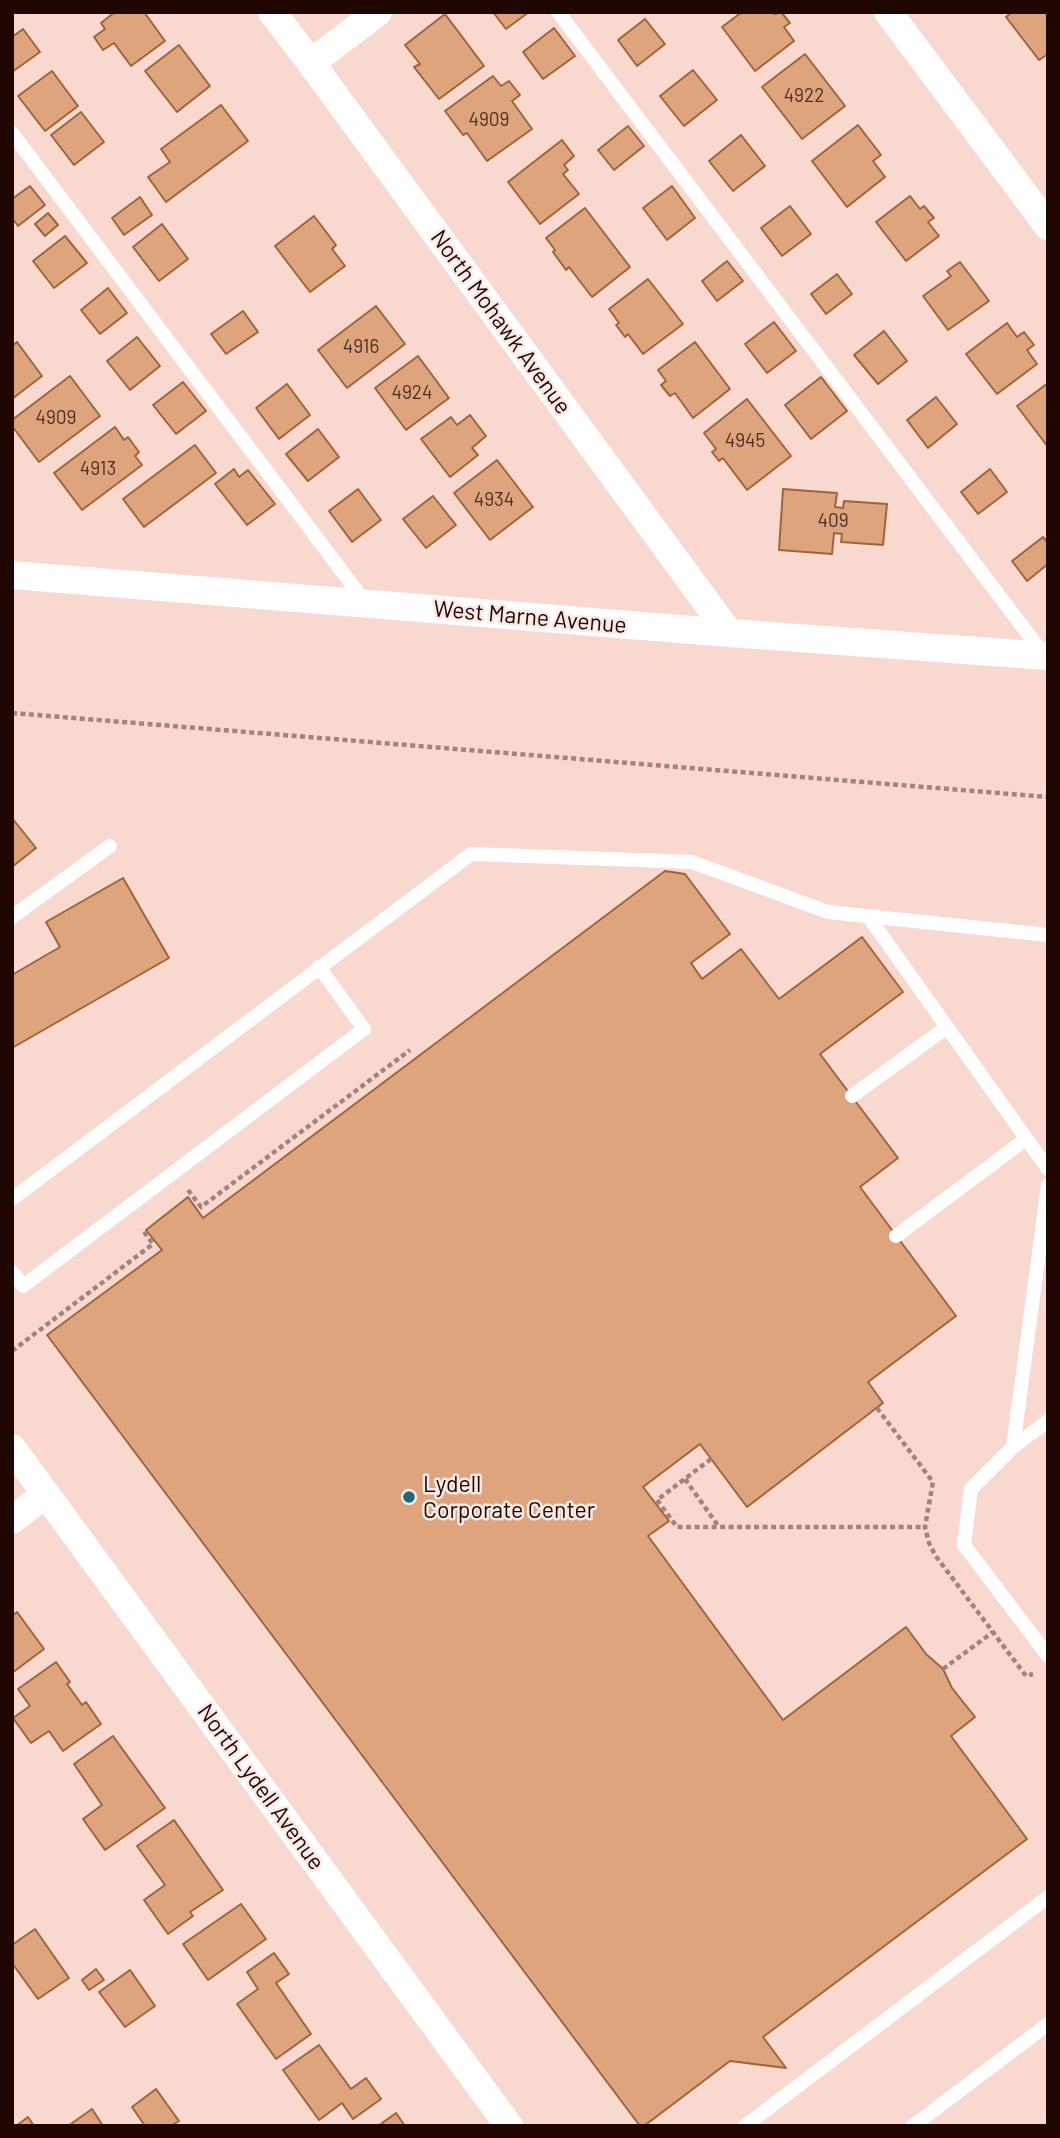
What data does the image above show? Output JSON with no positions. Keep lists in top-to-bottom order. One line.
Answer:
{"streets":{"street":["North Mohawk Avenue","West Marne Avenue","North Lydell Avenue"]},"crossings":[["North Mohawk Avenue","West Marne Avenue"]],"places":["Lydell Corporate Center"],"house_numbers":["4922","4909","4916","4924","4909","4945","4913","4934","409"]}
